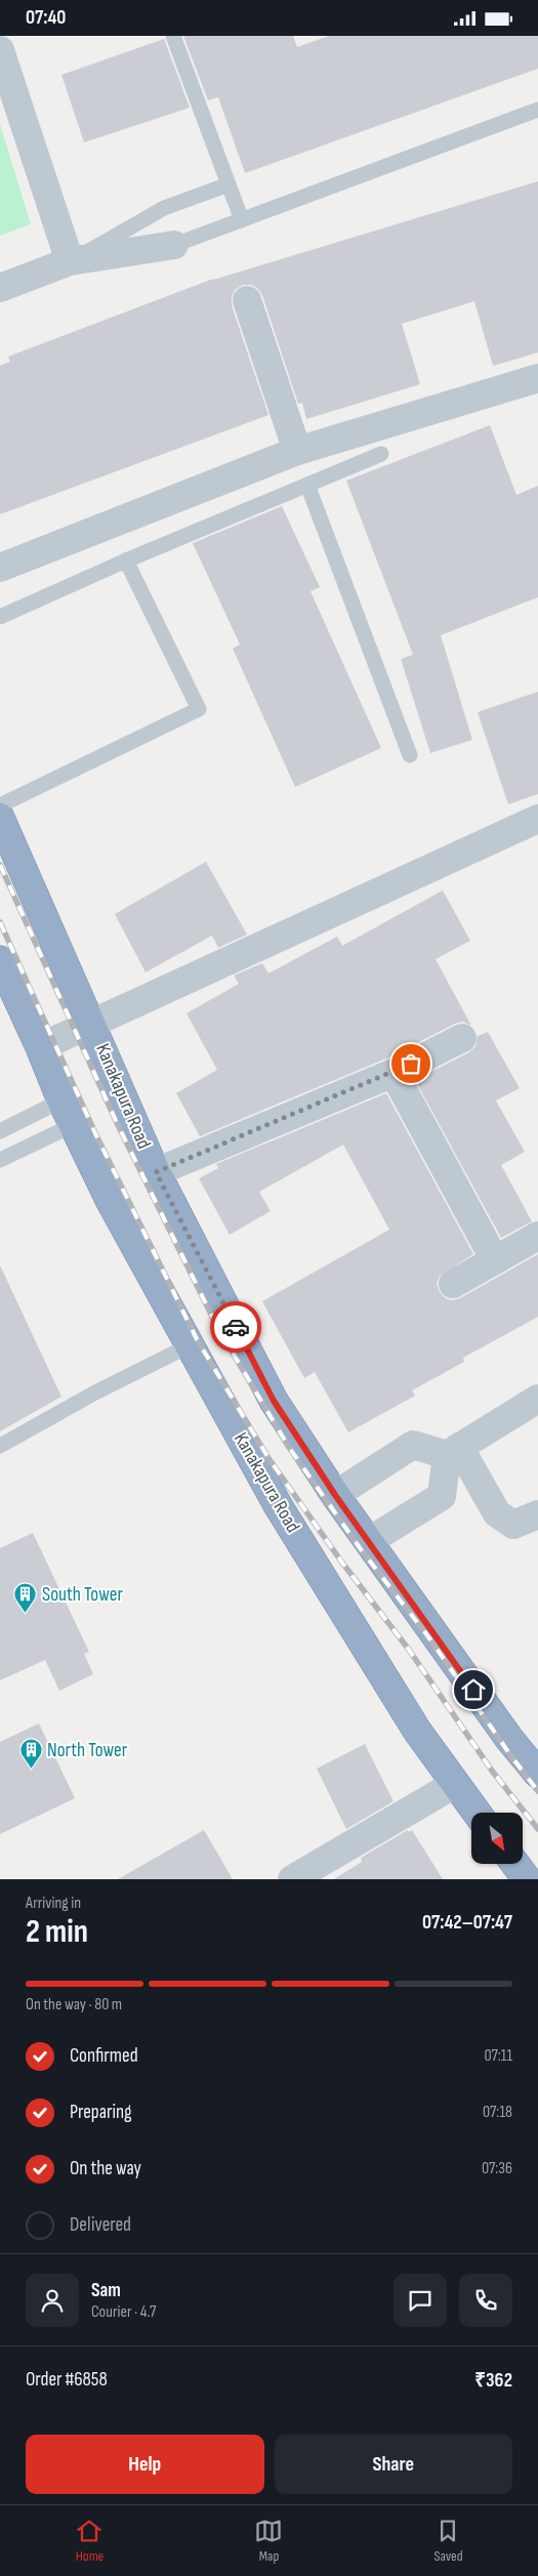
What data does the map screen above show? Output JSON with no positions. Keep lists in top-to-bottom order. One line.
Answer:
{"streets":{"highway":["Kanakapura Road"]},"places":{"building":["South Tower","North Tower"]},"north":"bottom right","page":{"status":"07:40","heading":["2 min","Arriving in","07:42–07:47"],"panel":["Sam","Courier · 4.7","Order #6858","₹362"],"bar":"On the way · 80 m","list":[["Confirmed","07:11"],["Preparing","07:18"],["On the way","07:36"],"Delivered"],"buttons":["Help","Share"],"tabs":["Home","Map","Saved"]}}
